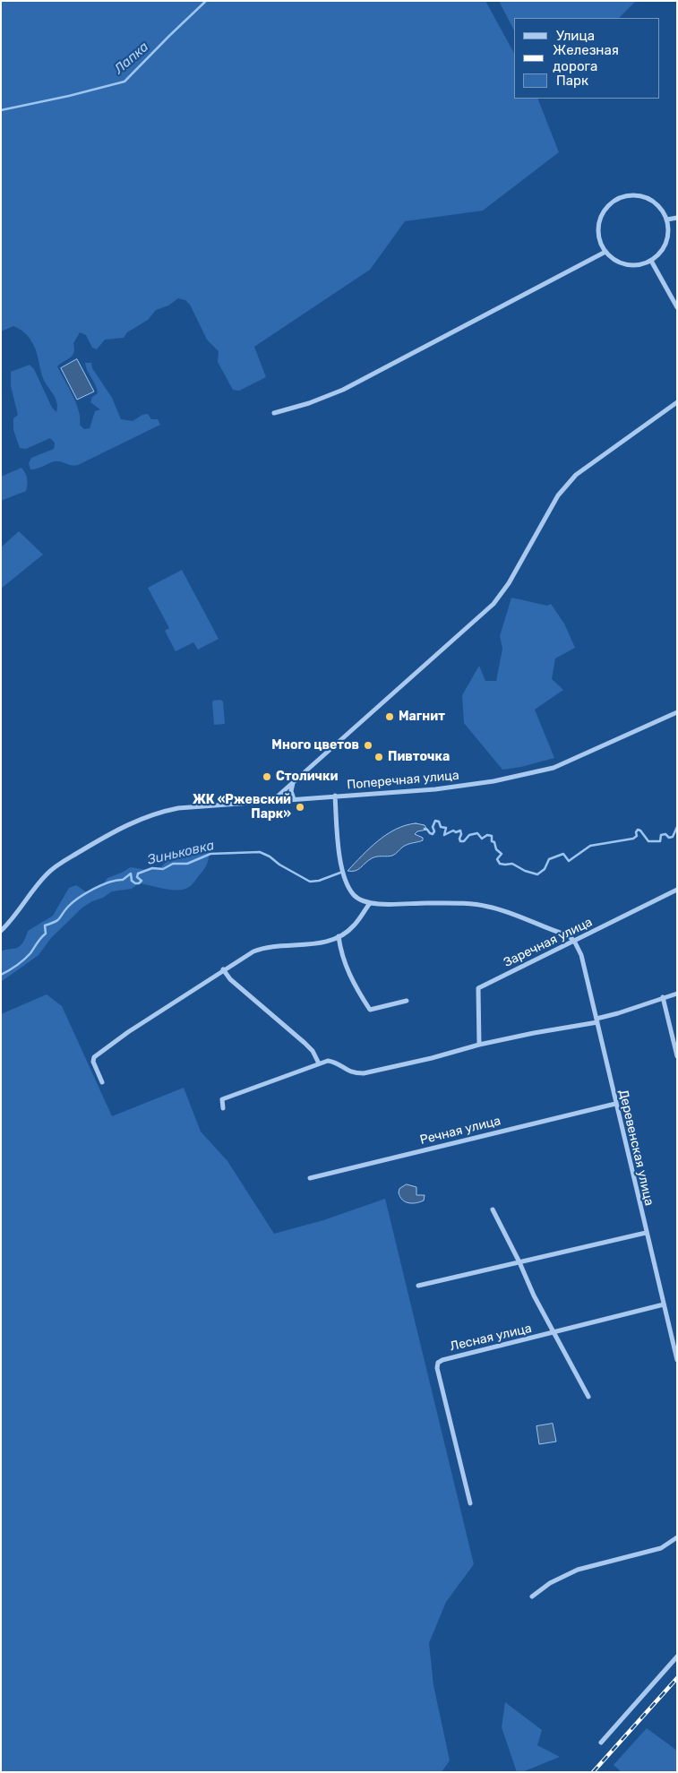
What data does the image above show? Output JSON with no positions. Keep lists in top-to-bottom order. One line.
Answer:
{"streets":{"street":["Поперечная улица","Заречная улица","Речная улица","Деревенская улица","Лесная улица"]},"crossings":[["Заречная улица","Деревенская улица"],["Речная улица","Деревенская улица"],["Деревенская улица","Лесная улица"]],"water":["Лапка","Зиньковка"],"places":["Магнит","Много цветов","Пивточка","Столички","ЖК «Ржевский Парк»"],"legend":["Улица","Железная дорога","Парк"]}
